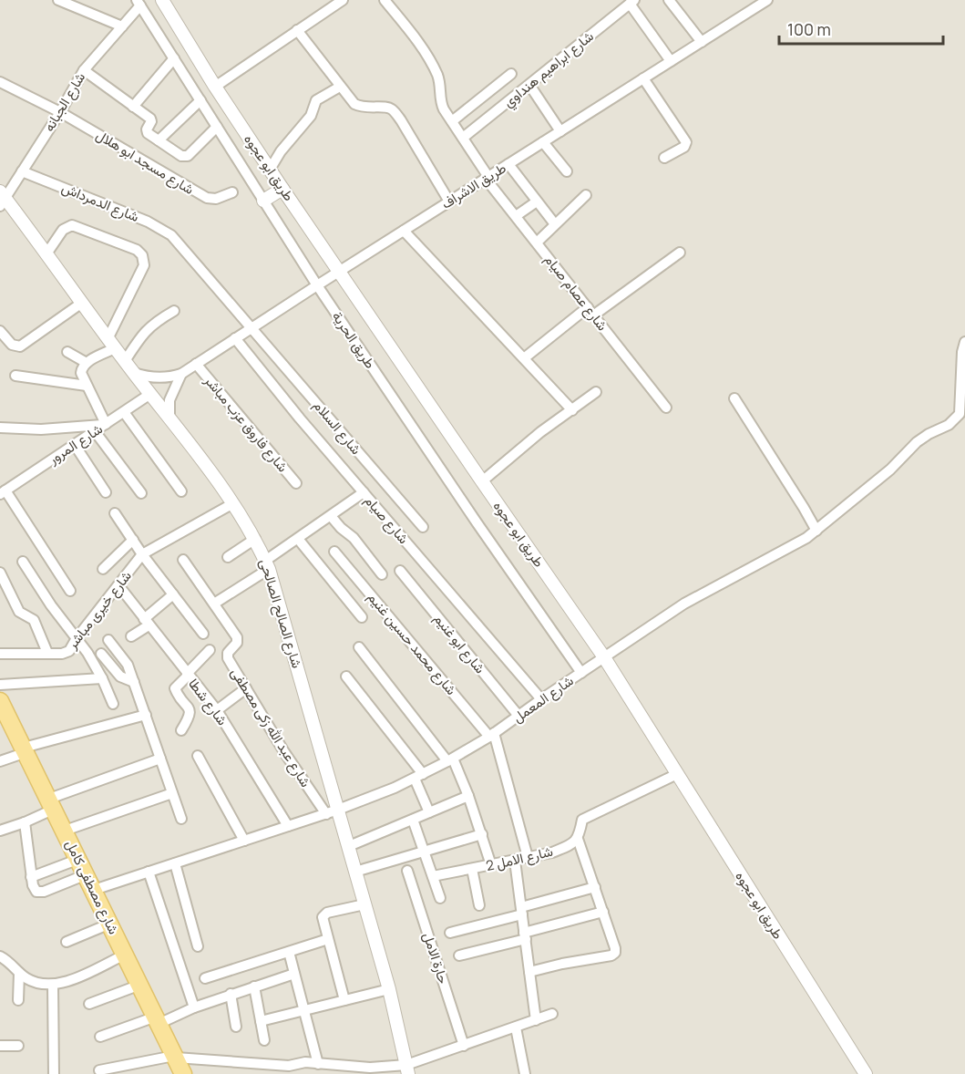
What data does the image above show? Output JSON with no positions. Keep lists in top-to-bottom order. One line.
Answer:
{"streets":{"main road":["شارع مصطفى كامل"],"street":["شارع ابراهيم هنداوي","شارع الجبانه","شارع مسجد ابو هلال","طريق ابو عجوه","طريق الاشراف","شارع الدمرداش","شارع عصام صيام","طريق الحرية","شارع فاروق عزب مباشر","شارع السلام","شارع المرور","شارع صيام","شارع خيرى مباشر","شارع الصالح الصالحى","شارع محمد حسين غنيم","شارع ابو غنيم","شارع المعمل","شارع شطا","شارع عبد الله زكى مصطفى","شارع الامل 2","حارة الامل"]},"crossings":[["شارع ابراهيم هنداوي","شارع عصام صيام"],["شارع الجبانه","شارع مسجد ابو هلال"],["شارع الجبانه","شارع الدمرداش"],["شارع الجبانه","طريق الحرية"],["شارع الجبانه","شارع الصالح الصالحى"],["طريق ابو عجوه","طريق الاشراف"],["طريق ابو عجوه","شارع المعمل"],["طريق الاشراف","شارع الدمرداش"],["طريق الاشراف","شارع عصام صيام"],["طريق الاشراف","طريق الحرية"],["طريق الاشراف","شارع فاروق عزب مباشر"],["طريق الاشراف","شارع السلام"],["طريق الاشراف","شارع صيام"],["طريق الاشراف","شارع الصالح الصالحى"],["شارع الدمرداش","شارع السلام"],["طريق الحرية","شارع المعمل"],["شارع المرور","شارع الصالح الصالحى"],["شارع صيام","شارع المعمل"],["شارع خيرى مباشر","شارع شطا"],["شارع الصالح الصالحى","شارع المعمل"],["شارع الصالح الصالحى","شارع عبد الله زكى مصطفى"],["شارع محمد حسين غنيم","شارع المعمل"],["شارع ابو غنيم","شارع المعمل"],["شارع المعمل","شارع شطا"],["شارع المعمل","شارع عبد الله زكى مصطفى"],["شارع المعمل","شارع مصطفى كامل"]],"scale_bar":"100 m"}
